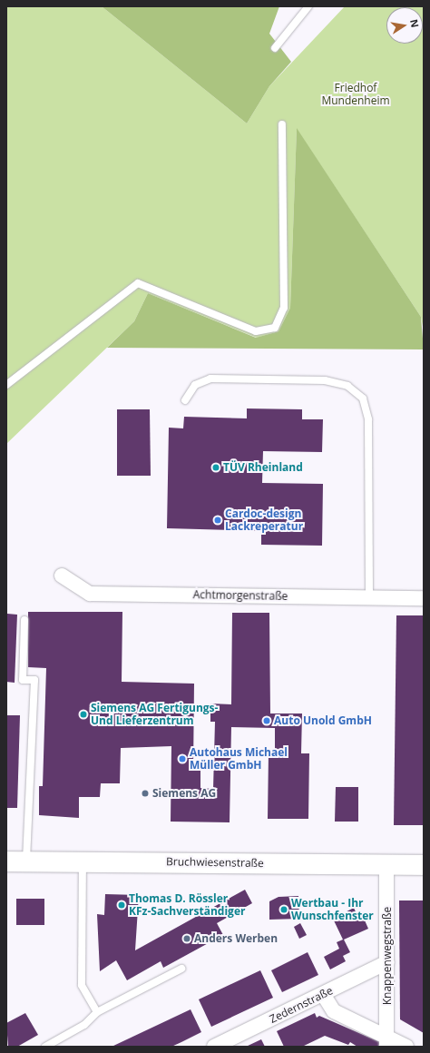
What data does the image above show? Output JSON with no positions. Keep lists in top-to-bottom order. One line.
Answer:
{"streets":{"main road":["Bruchwiesenstraße"],"street":["Achtmorgenstraße","Knappenwegstraße","Zedernstraße"]},"crossings":[["Bruchwiesenstraße","Knappenwegstraße"],["Knappenwegstraße","Zedernstraße"]],"parks":["Friedhof Mundenheim"],"places":["TÜV Rheinland","Cardoc-design Lackreperatur","Siemens AG Fertigungs- Und Lieferzentrum","Auto Unold GmbH","Autohaus Michael Müller GmbH","Siemens AG","Thomas D. Rössler KFz-Sachverständiger","Wertbau - Ihr Wunschfenster","Anders Werben"],"north":"right"}
